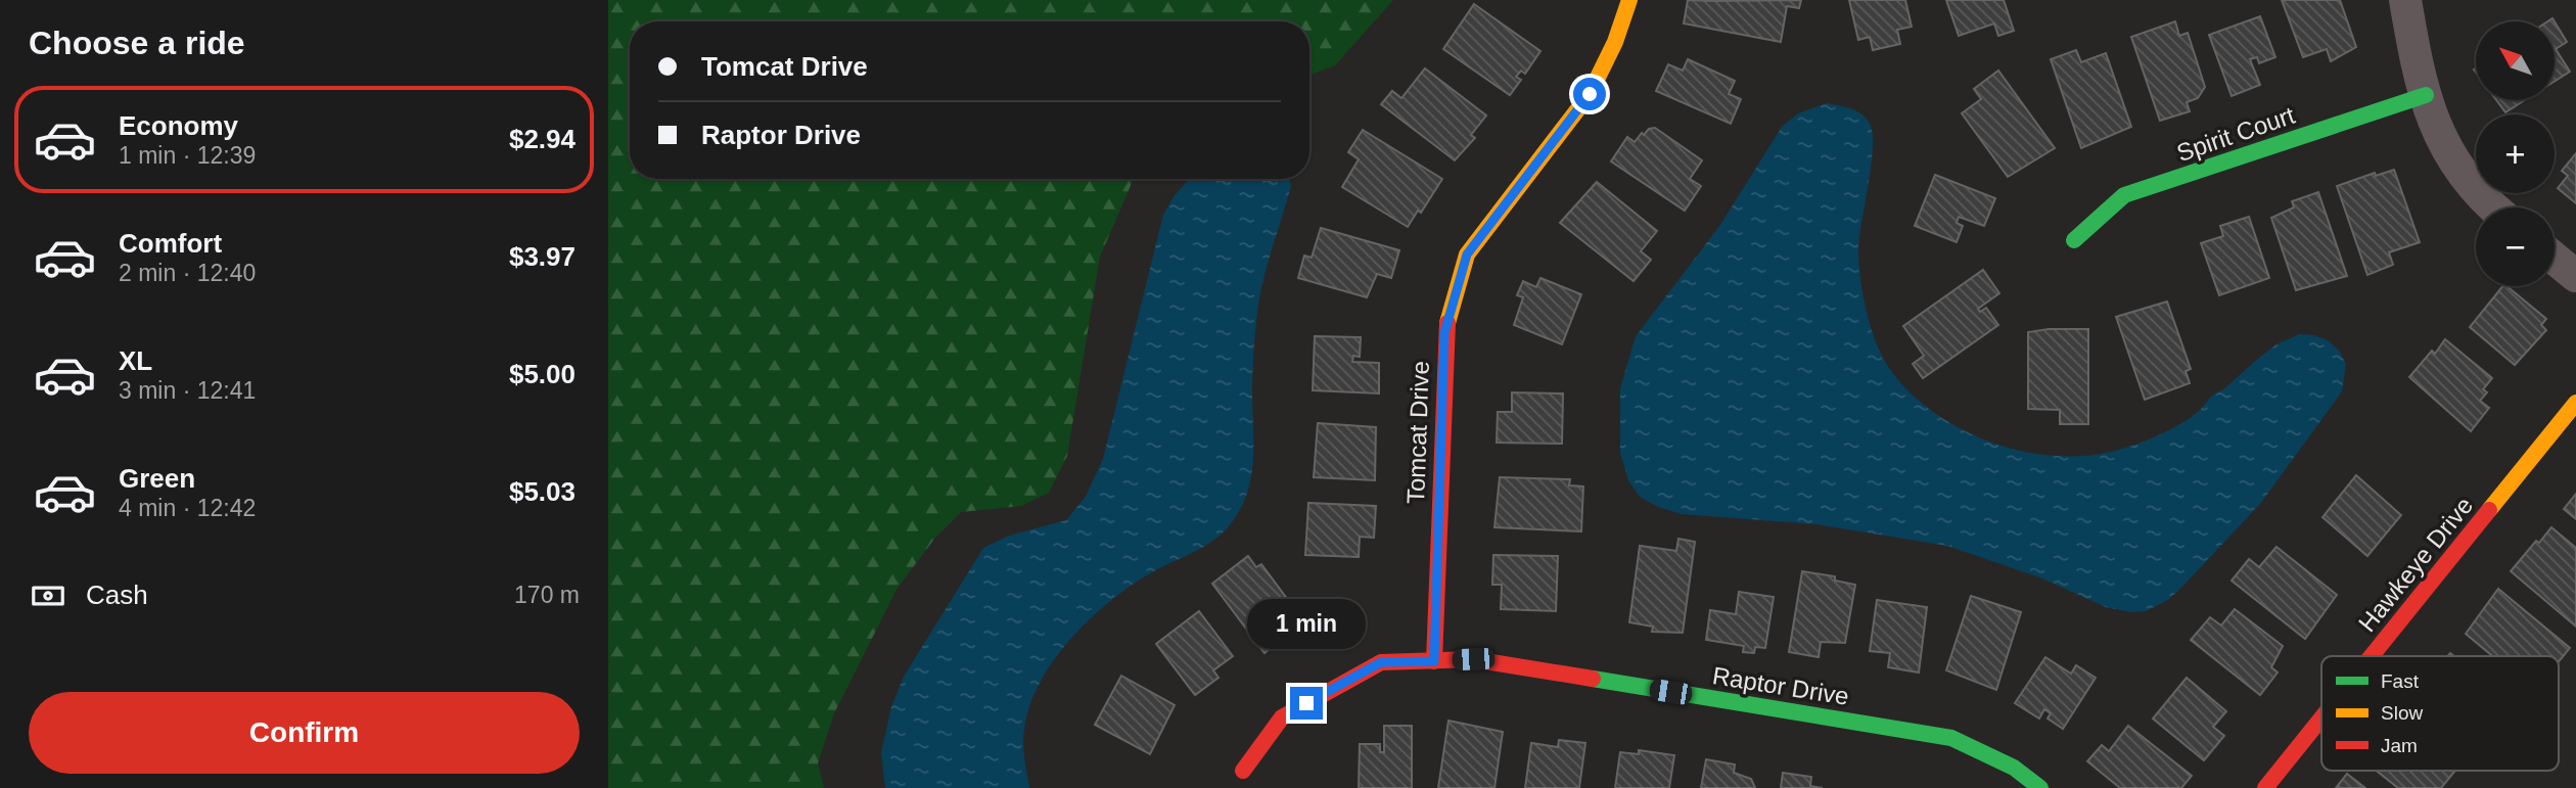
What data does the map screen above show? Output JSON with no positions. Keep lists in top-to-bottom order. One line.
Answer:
{"streets":{"street":["Spirit Court","Tomcat Drive","Hawkeye Drive","Raptor Drive"]},"crossings":[["Tomcat Drive","Raptor Drive"]],"legend":["Fast","Slow","Jam"],"north":"top left","page":{"heading":"Choose a ride","map_buttons":["+","−"],"banner":["Tomcat Drive","Raptor Drive"],"list":[{"name":"Economy","note":"1 min · 12:39","value":"$2.94"},{"name":"Comfort","note":"2 min · 12:40","value":"$3.97"},{"name":"XL","note":"3 min · 12:41","value":"$5.00"},{"name":"Green","note":"4 min · 12:42","value":"$5.03"}],"pay":["Cash","170 m"],"bubble":"1 min","buttons":"Confirm"}}
